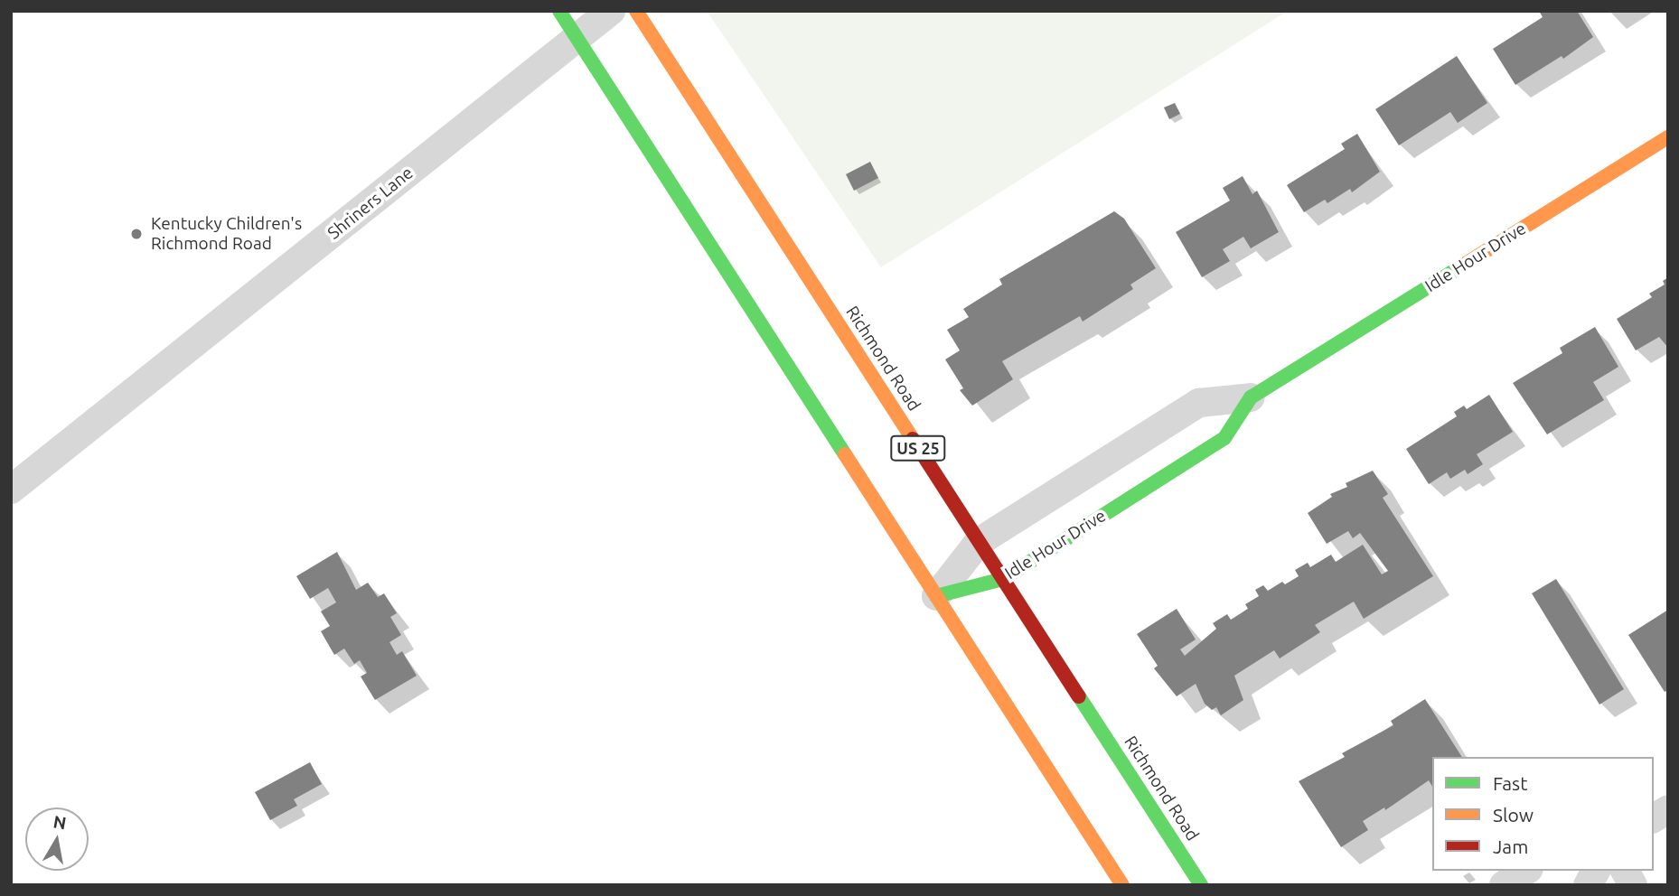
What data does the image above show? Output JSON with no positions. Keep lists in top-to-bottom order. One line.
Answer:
{"streets":{"main road":["Idle Hour Drive","Richmond Road","US 25"],"street":["Shriners Lane"]},"crossings":[["Idle Hour Drive","Richmond Road"]],"places":["Kentucky Children's Richmond Road"],"legend":["Fast","Slow","Jam"],"north":"top"}
